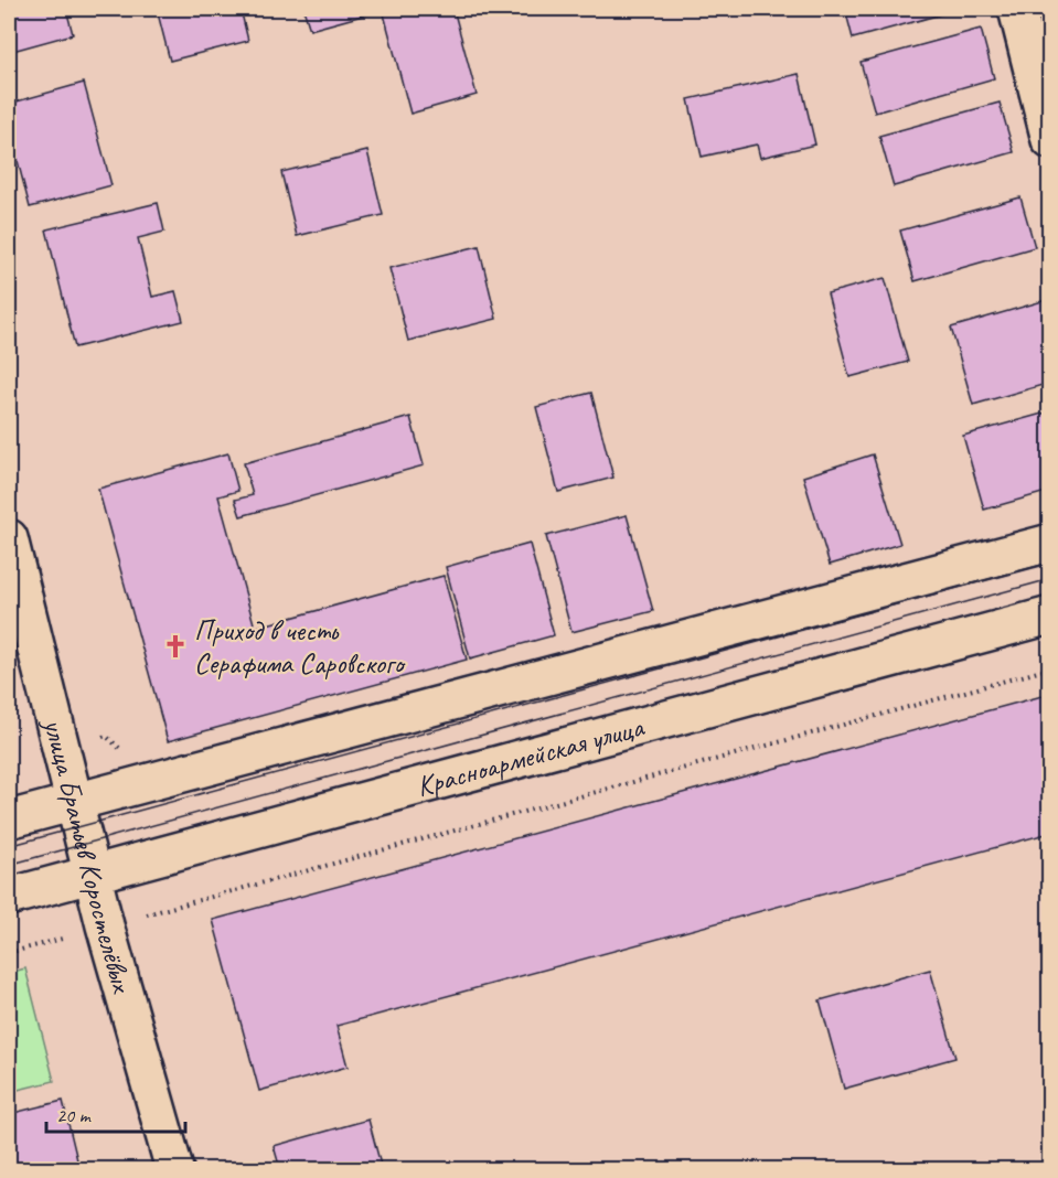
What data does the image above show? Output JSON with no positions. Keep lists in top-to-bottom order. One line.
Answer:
{"streets":{"main road":["Красноармейская улица","улица Братьев Коростелёвых"]},"crossings":[["Красноармейская улица","улица Братьев Коростелёвых"]],"places":{"church":["Приход в честь Серафима Саровского"]},"scale_bar":"20 m"}
